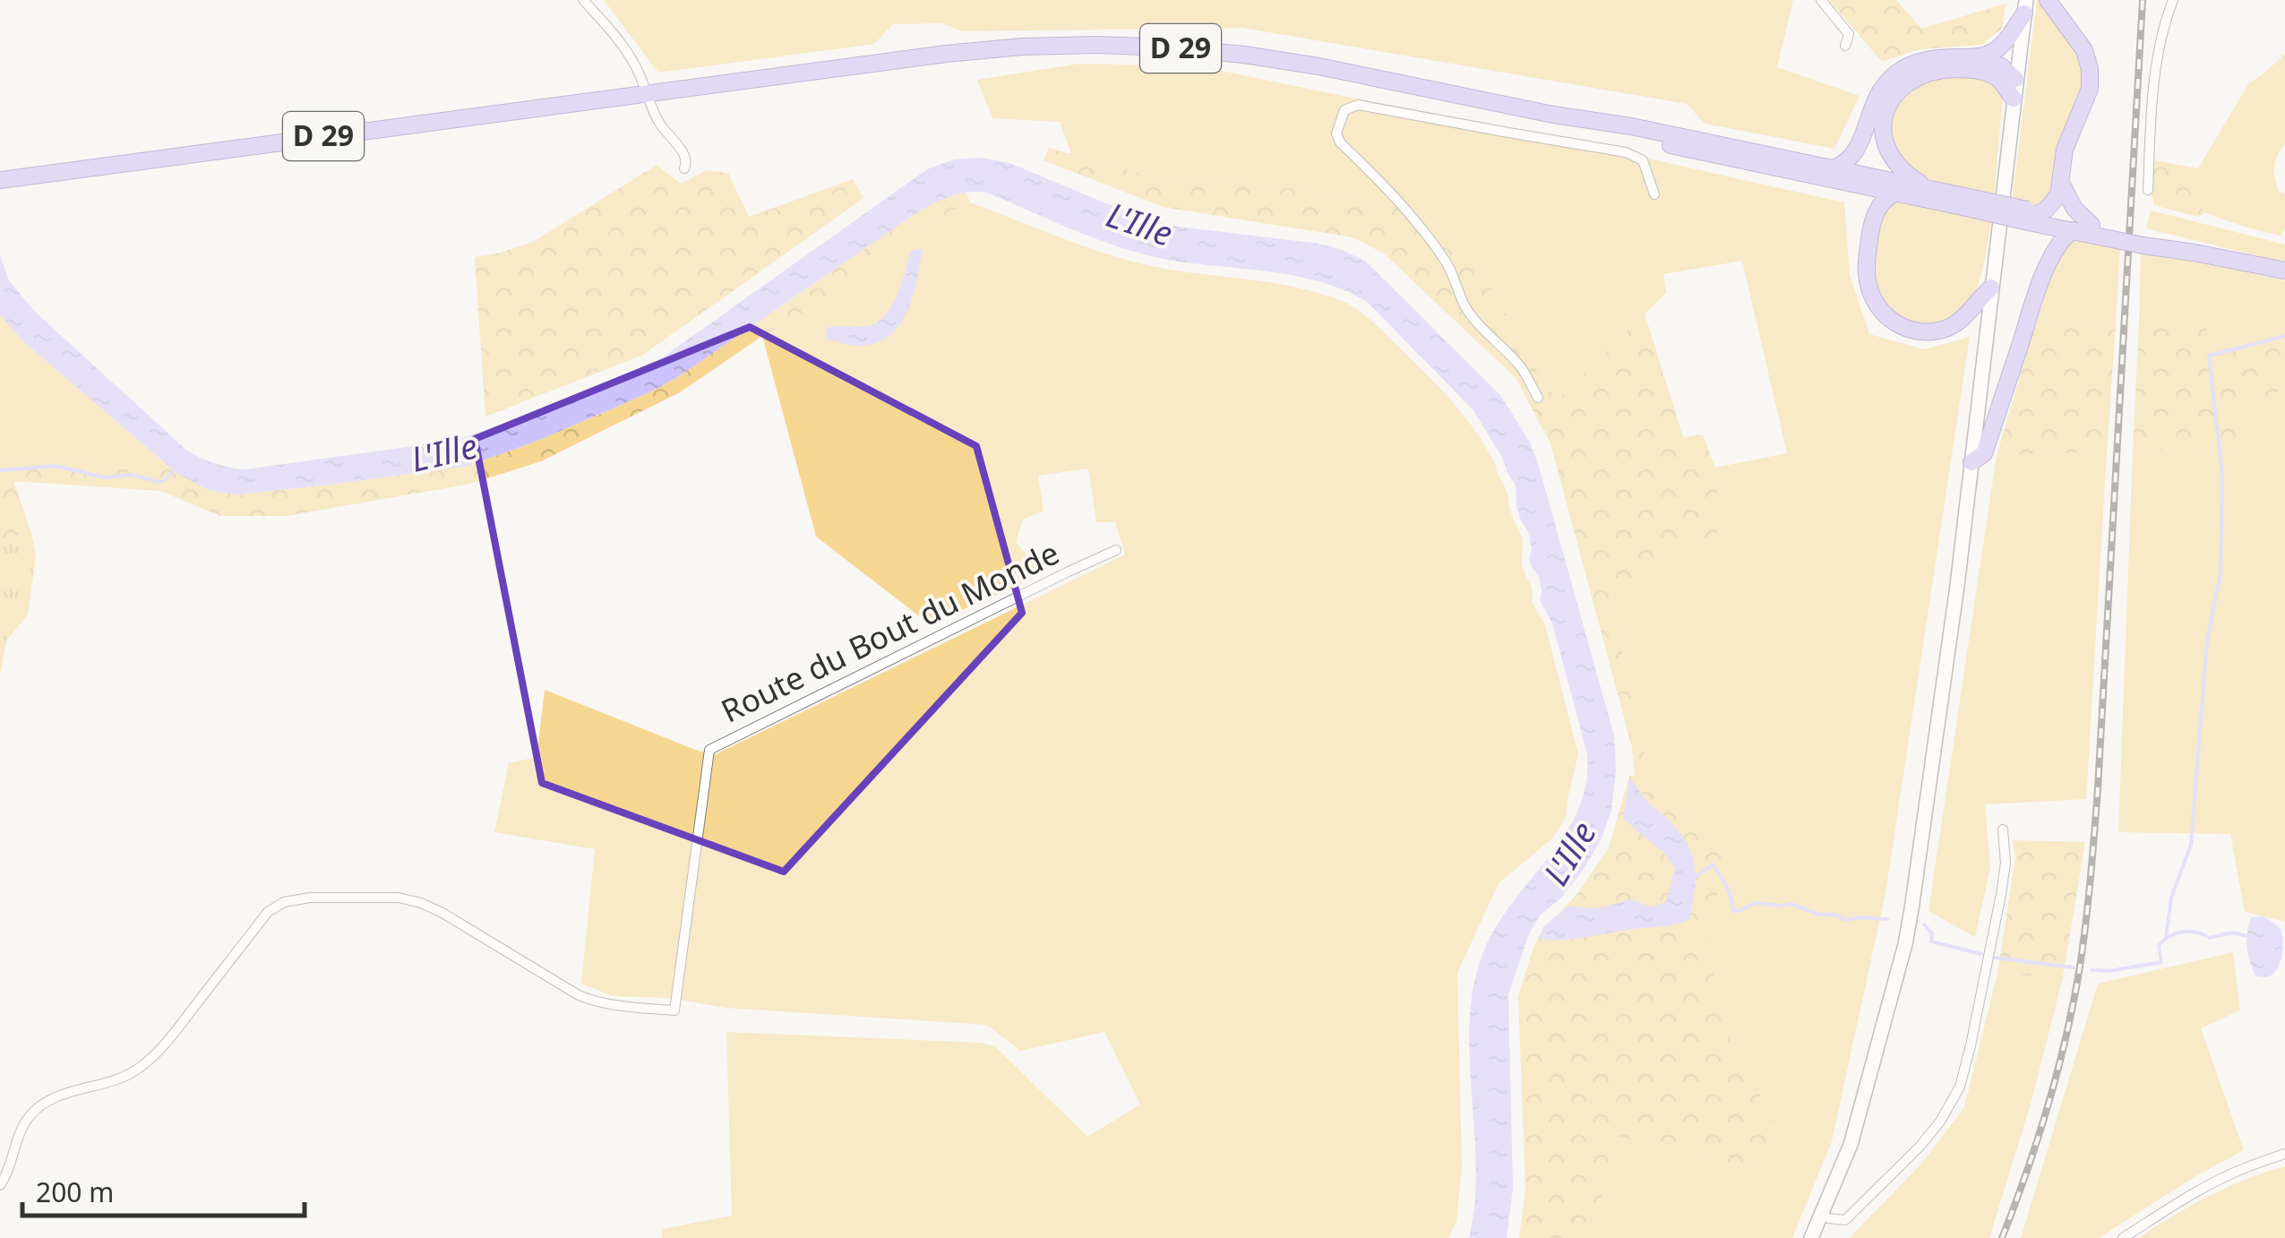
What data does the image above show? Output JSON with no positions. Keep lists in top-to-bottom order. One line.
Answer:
{"streets":{"main road":["D 29"],"street":["Route du Bout du Monde"]},"water":["L'Ille"],"scale_bar":"200 m"}
